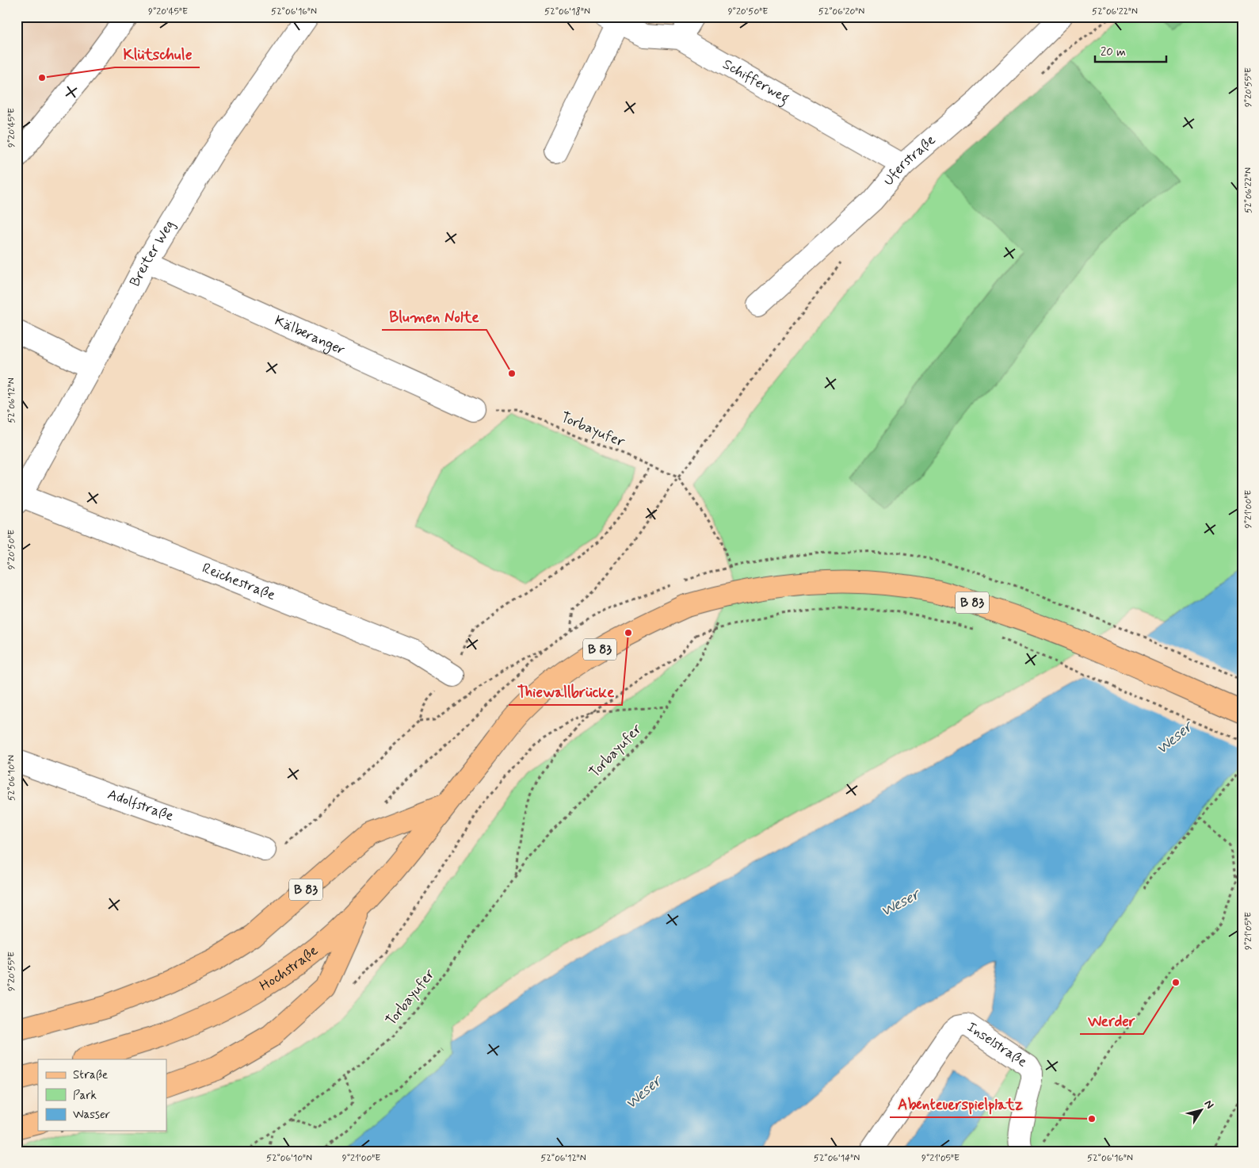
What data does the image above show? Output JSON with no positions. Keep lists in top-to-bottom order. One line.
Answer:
{"streets":{"main road":["B 83","Hochstraße"],"street":["Schifferweg","Uferstraße","Breiter Weg","Kälberanger","Reichestraße","Adolfstraße","Inselstraße"],"path":["Torbayufer"]},"crossings":[["Schifferweg","Uferstraße"],["Breiter Weg","Kälberanger"],["Breiter Weg","Reichestraße"],["Kälberanger","Torbayufer"],["B 83","Hochstraße"]],"water":["Weser"],"places":["Klütschule","Blumen Nolte","Thiewallbrücke","Werder","Abenteuerspielplatz"],"legend":["Straße","Park","Wasser"],"scale_bar":"20 m","north":"top right","coordinates":["9°20'45\"E","52°06'16\"N","52°06'18\"N","9°20'50\"E","52°06'20\"N","52°06'22\"N","9°20'55\"E","52°06'12\"N","9°21'00\"E","52°06'10\"N","9°21'05\"E","52°06'14\"N"]}
